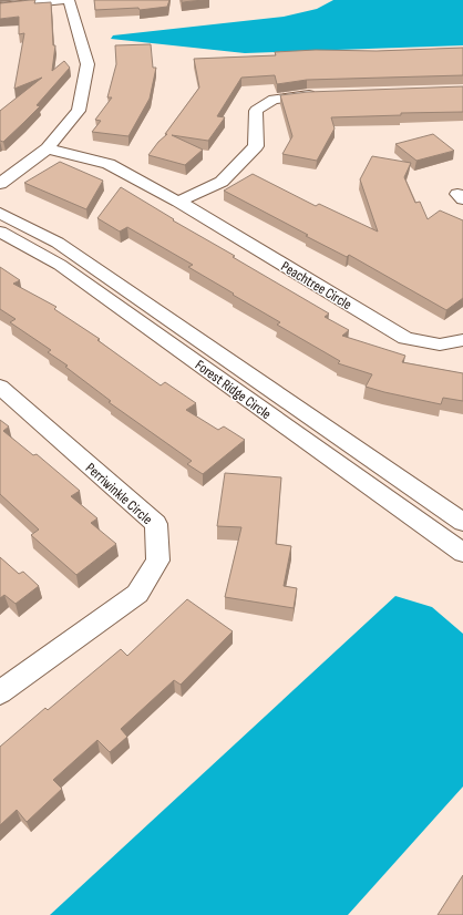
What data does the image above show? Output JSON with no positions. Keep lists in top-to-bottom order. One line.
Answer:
{"streets":{"street":["Peachtree Circle","Forest Ridge Circle","Perriwinkle Circle"]}}
